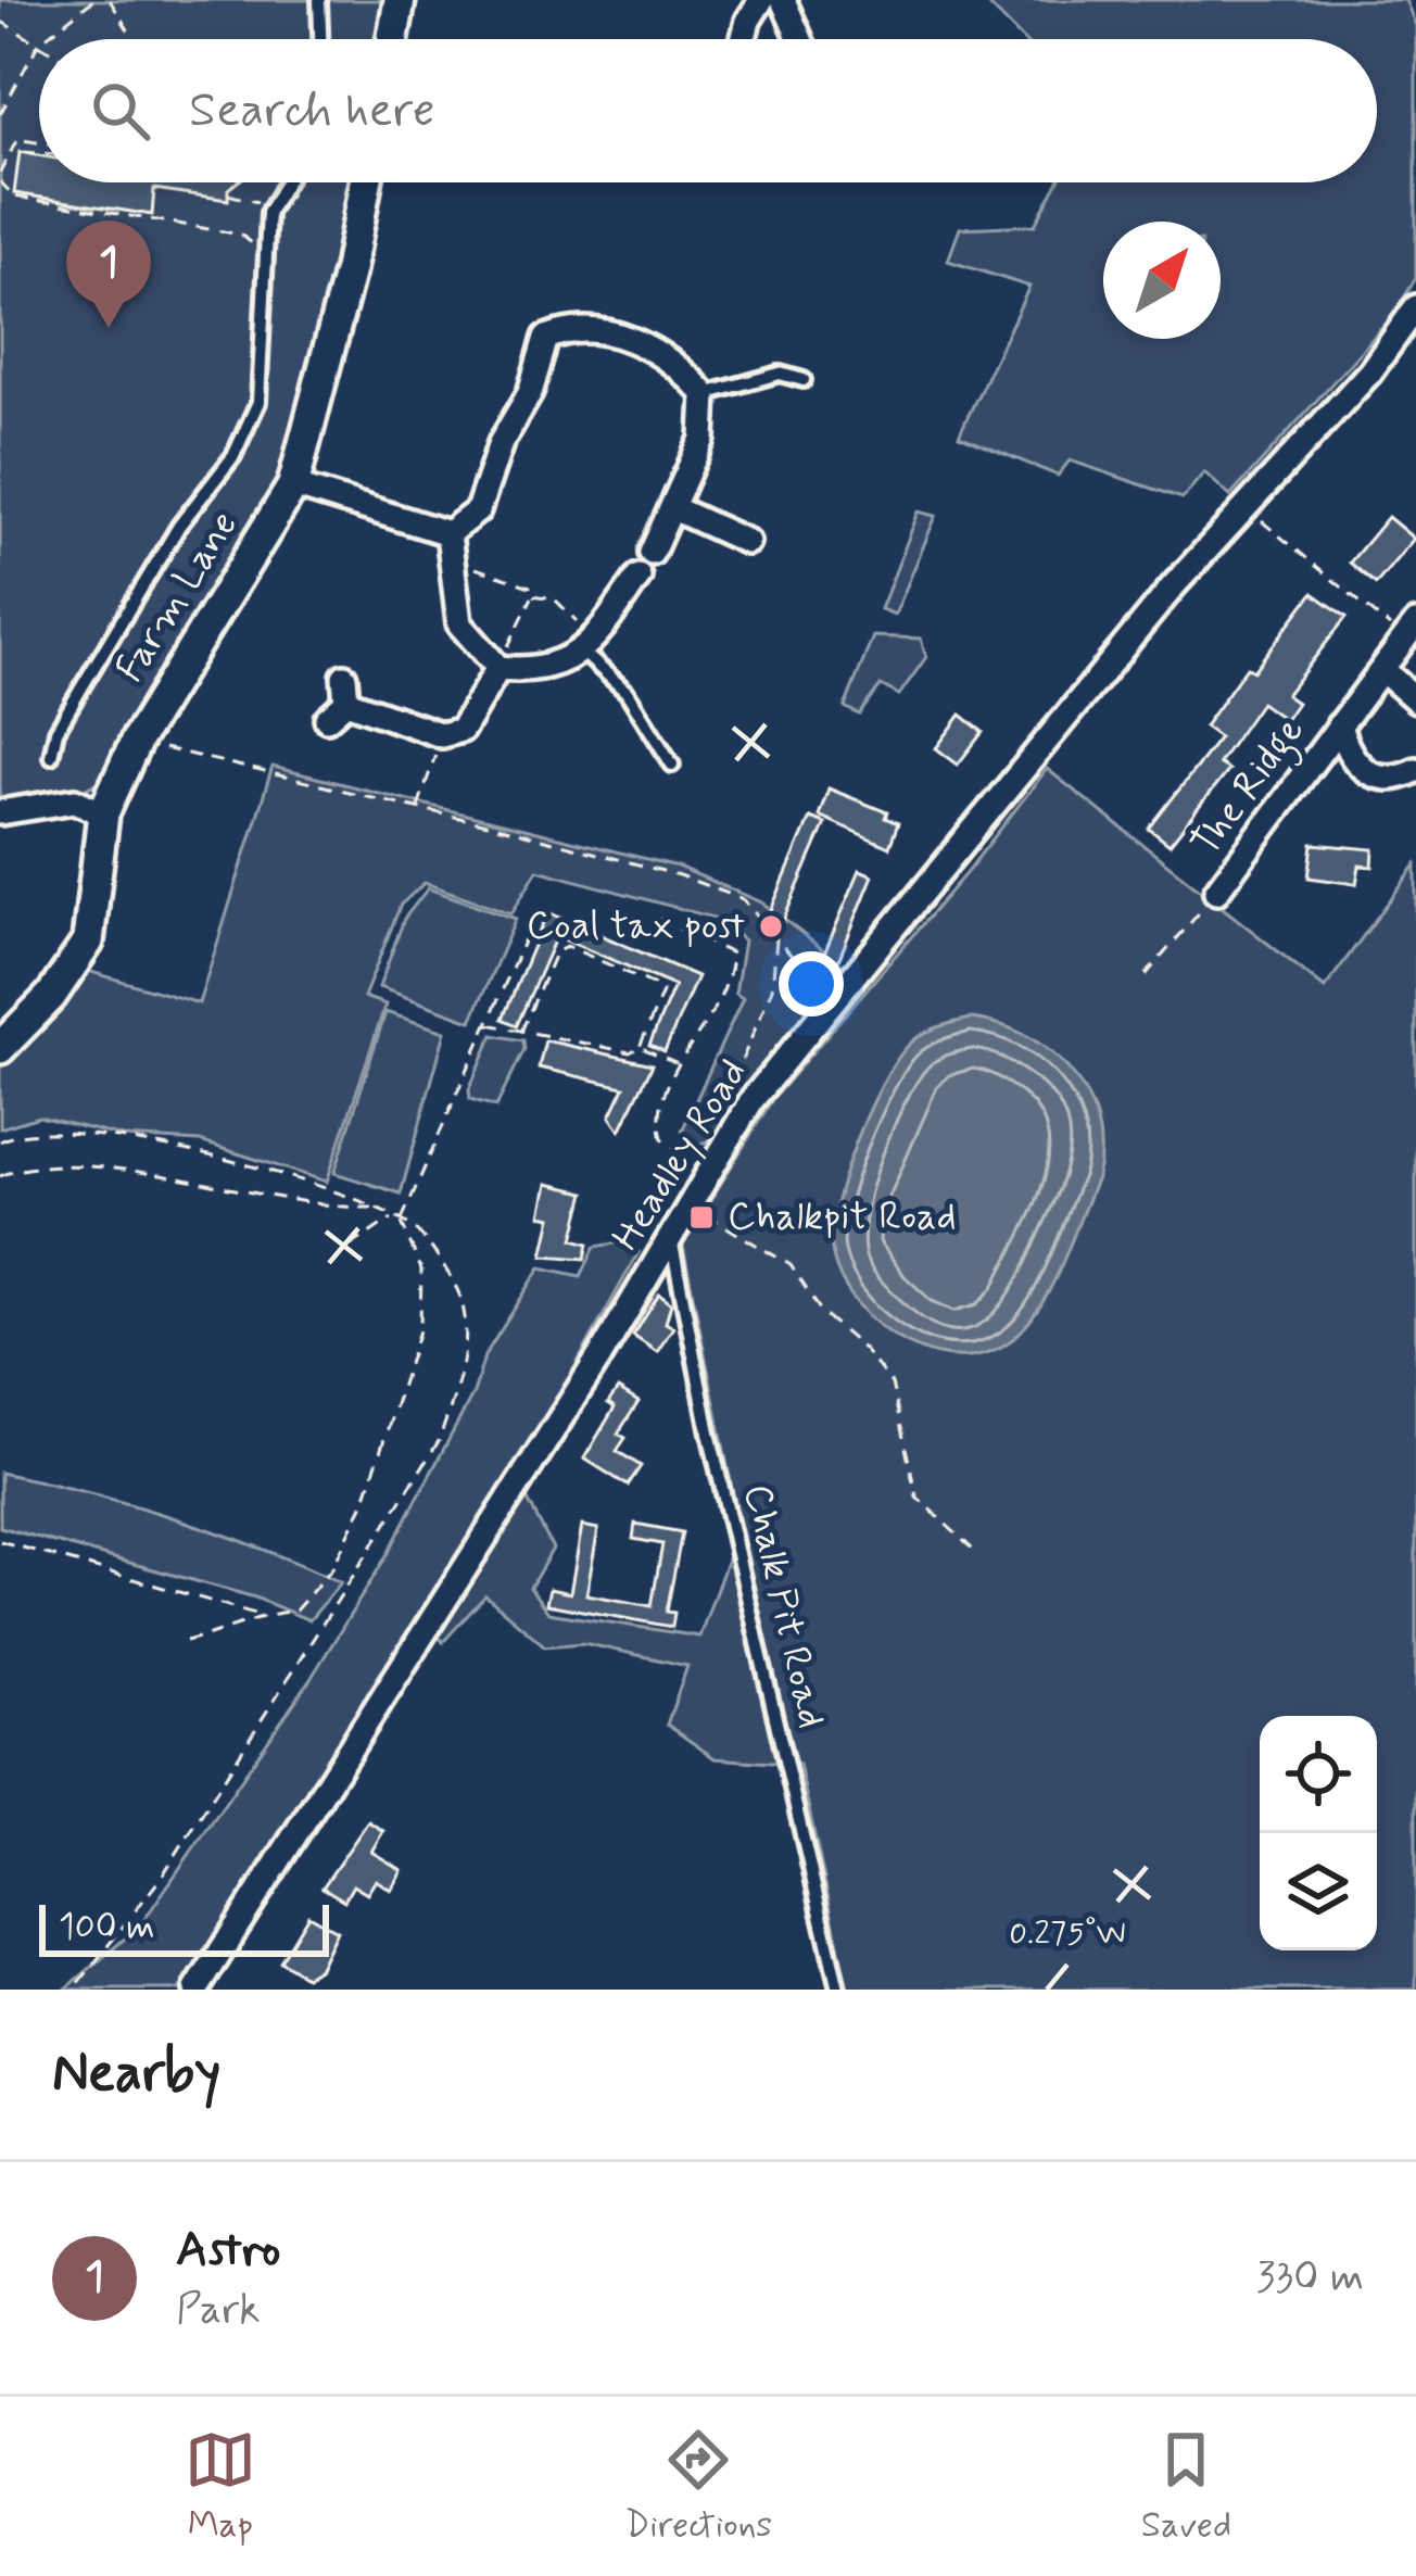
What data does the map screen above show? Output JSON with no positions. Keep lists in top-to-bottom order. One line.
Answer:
{"streets":{"street":["Farm Lane","The Ridge","Headley Road"],"lane":["Chalk Pit Road"]},"crossings":[["Headley Road","Chalk Pit Road"]],"places":{"other":["Coal tax post"],"transit":["Chalkpit Road"]},"scale_bar":"100 m","north":"top right","page":{"search":"Search here","pins":"1","scale":"100 m","heading":"Nearby","list":[{"mark":"1","name":"Astro","note":"Park","value":"330 m"}],"nav":["Map","Directions","Saved"]},"coordinates":["0.275°W"]}
